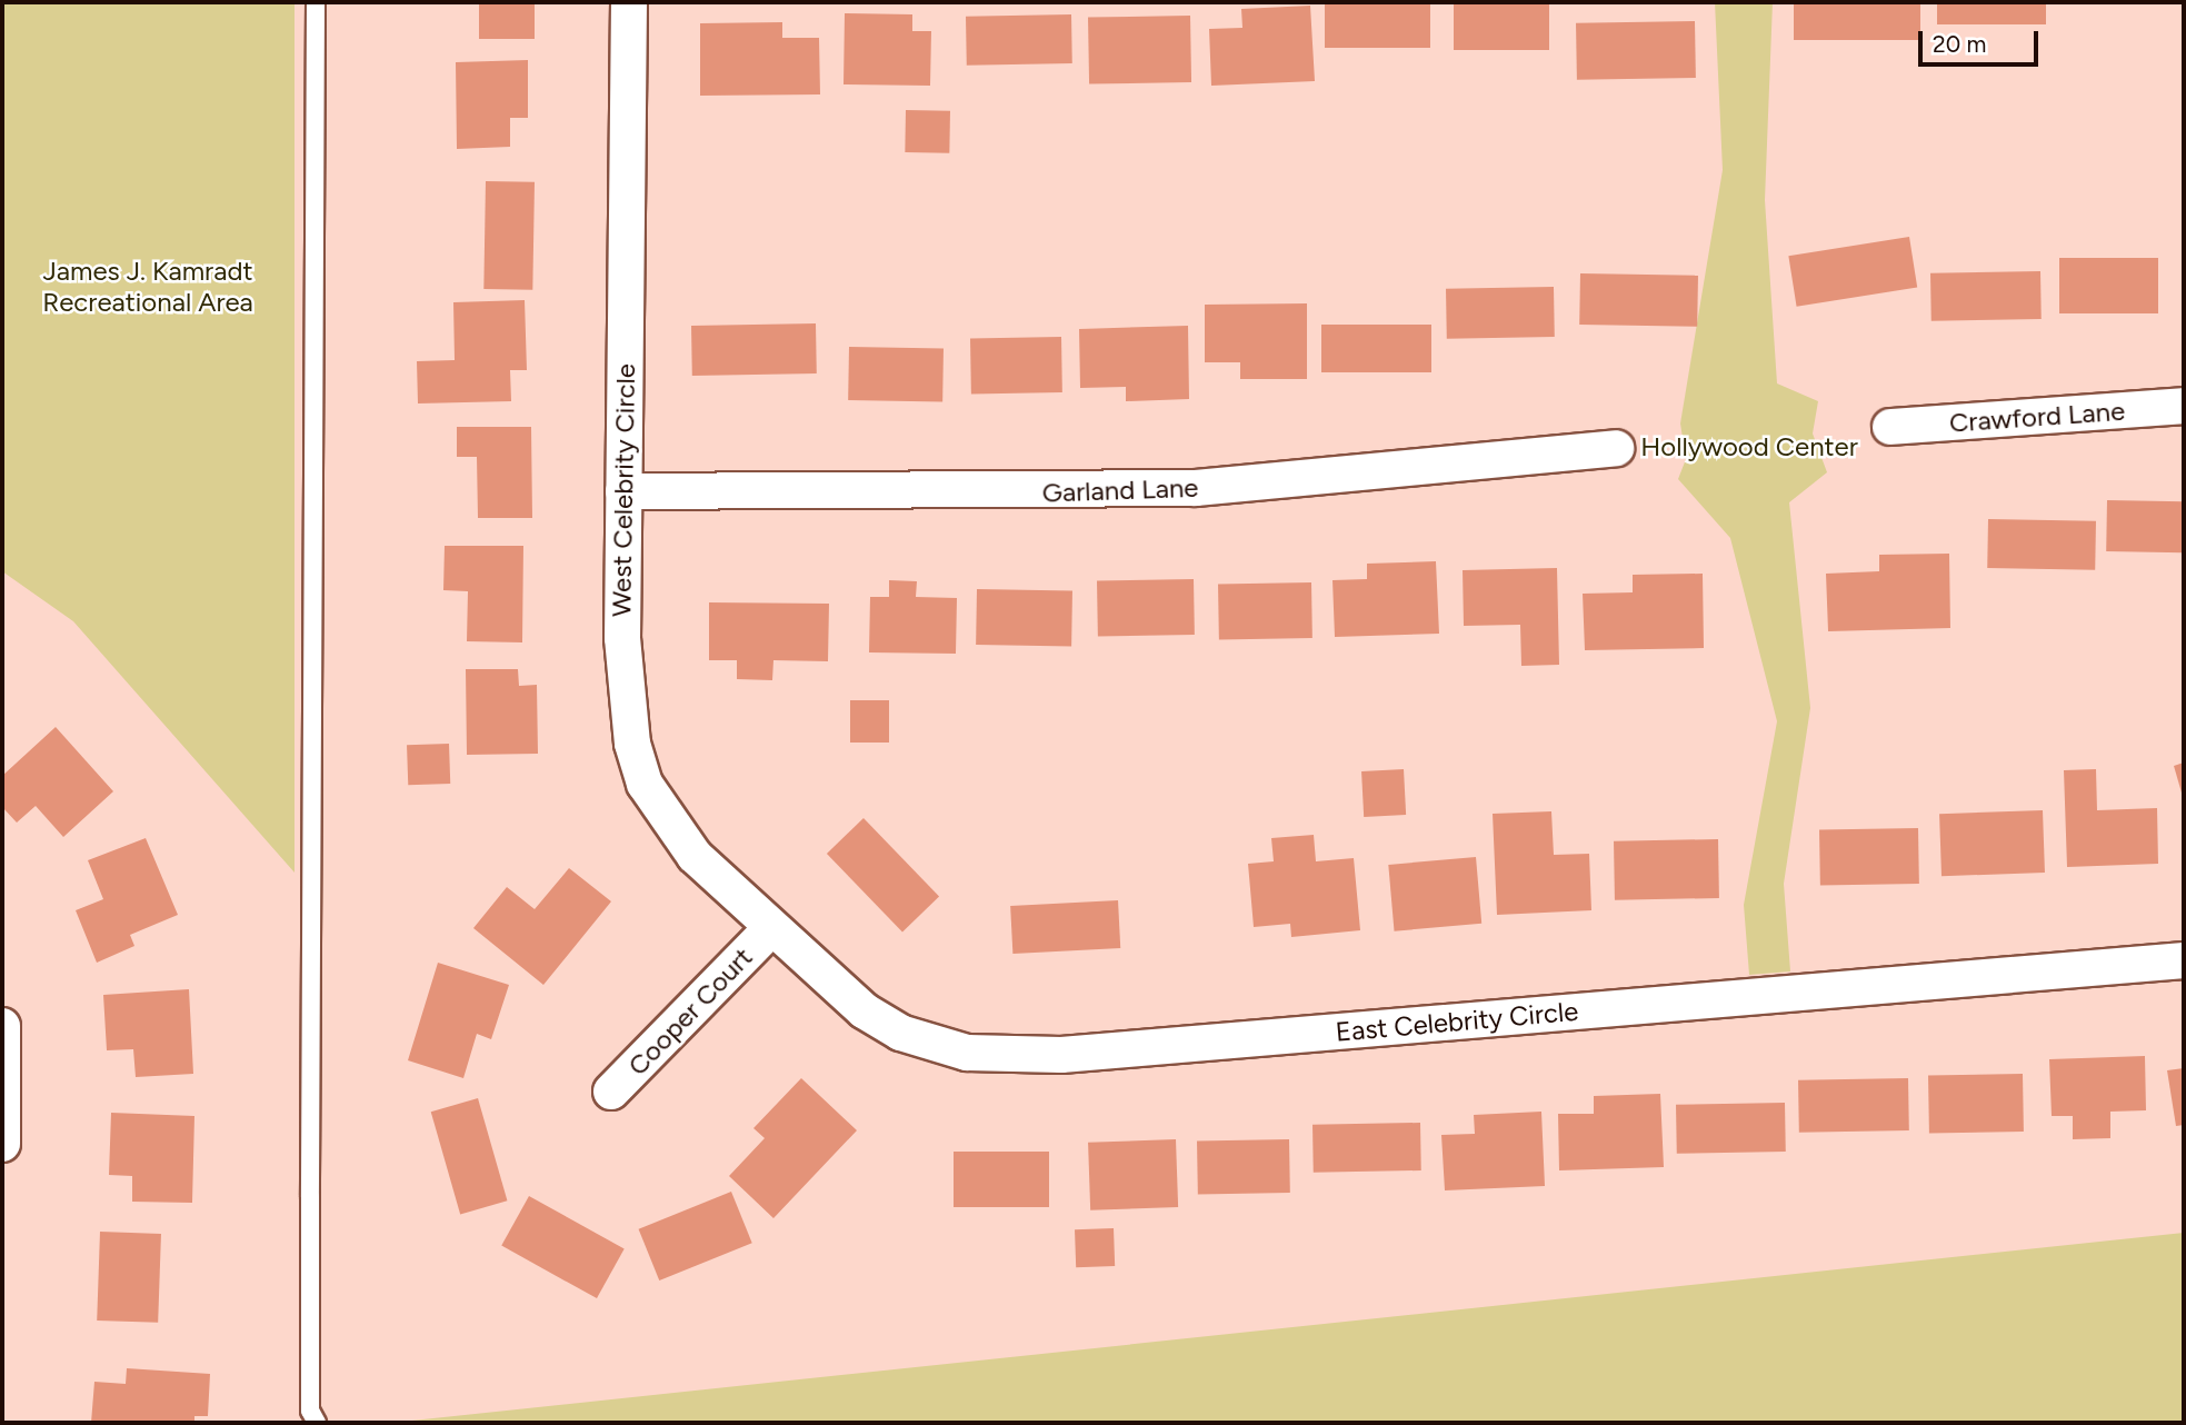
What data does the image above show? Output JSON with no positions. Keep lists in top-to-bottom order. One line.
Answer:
{"streets":{"street":["Crawford Lane","West Celebrity Circle","Garland Lane","Cooper Court","East Celebrity Circle"]},"crossings":[["West Celebrity Circle","Garland Lane"],["West Celebrity Circle","Cooper Court"],["West Celebrity Circle","East Celebrity Circle"],["Cooper Court","East Celebrity Circle"]],"parks":["James J. Kamradt Recreational Area","Hollywood Center"],"scale_bar":"20 m"}
